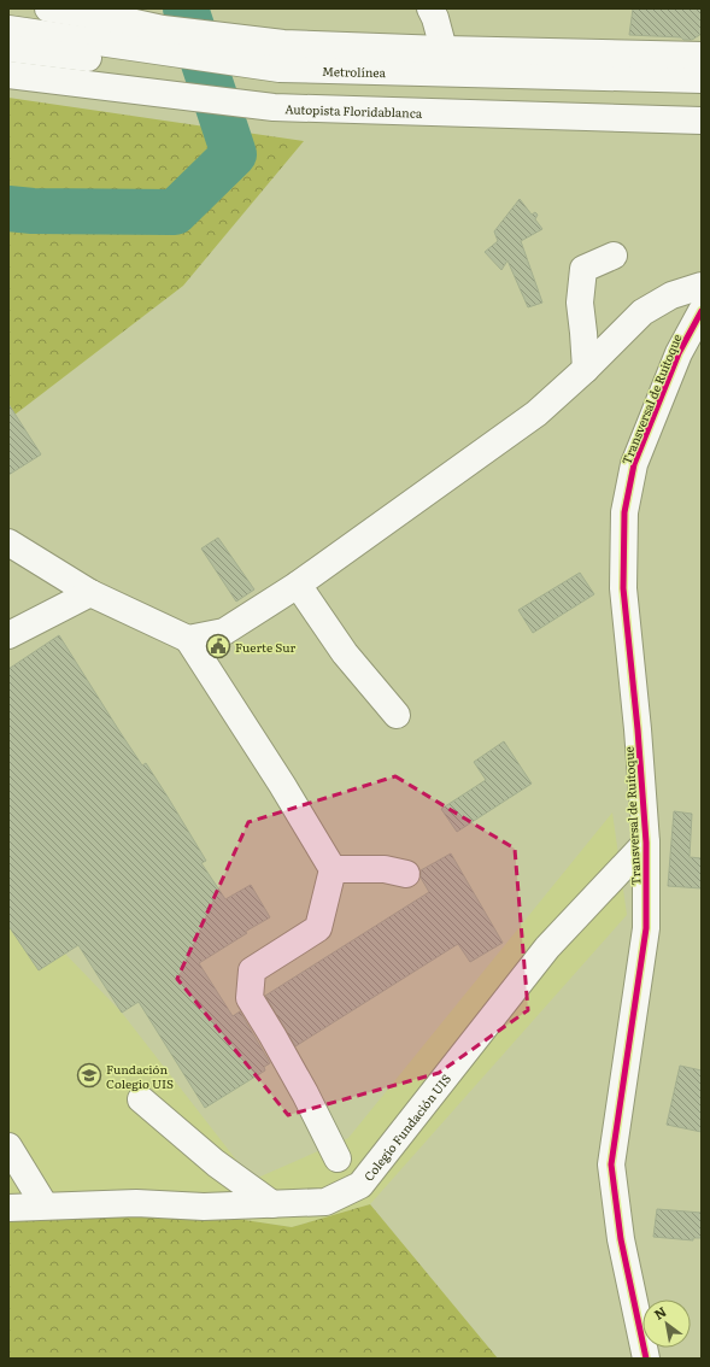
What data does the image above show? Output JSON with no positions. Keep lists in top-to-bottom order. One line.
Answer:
{"streets":{"main road":["Metrolínea","Autopista Floridablanca","Transversal de Ruitoque","Colegio Fundación UIS"]},"crossings":[["Metrolínea","Autopista Floridablanca"],["Transversal de Ruitoque","Colegio Fundación UIS"]],"places":{"public building":["Fuerte Sur"],"school or university":["Fundación Colegio UIS"]},"north":"top left"}
